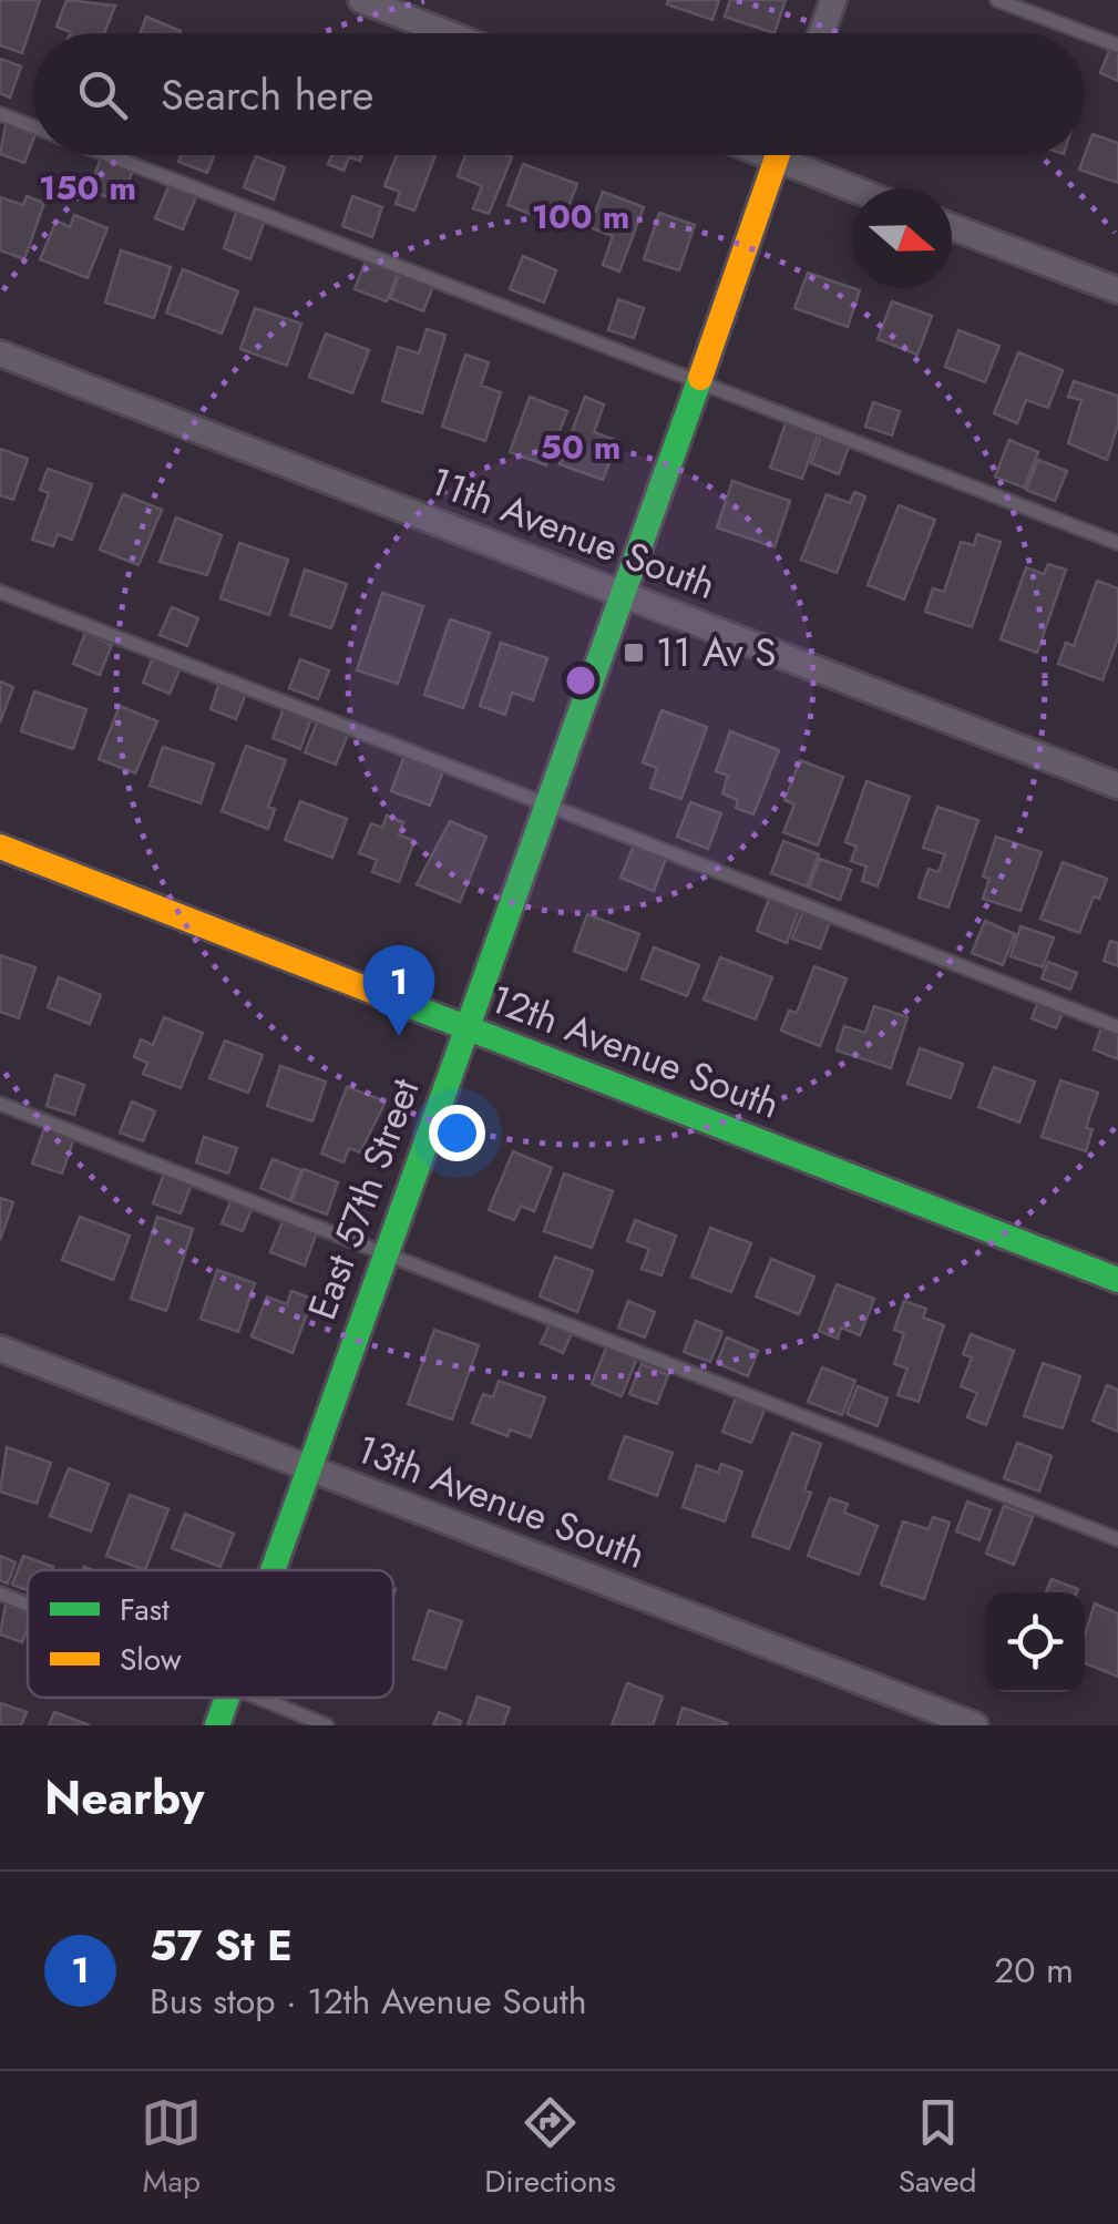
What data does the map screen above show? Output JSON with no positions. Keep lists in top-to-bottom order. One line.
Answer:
{"streets":{"street":["11th Avenue South","12th Avenue South","East 57th Street","13th Avenue South"]},"crossings":[["11th Avenue South","East 57th Street"],["12th Avenue South","East 57th Street"],["East 57th Street","13th Avenue South"]],"places":{"transit":["11 Av S"]},"legend":["Fast","Slow"],"north":"right","page":{"search":"Search here","pins":"1","heading":"Nearby","list":[{"mark":"1","name":"57 St E","note":"Bus stop · 12th Avenue South","value":"20 m"}],"nav":["Map","Directions","Saved"]},"rings":["150 m","100 m","50 m"]}
